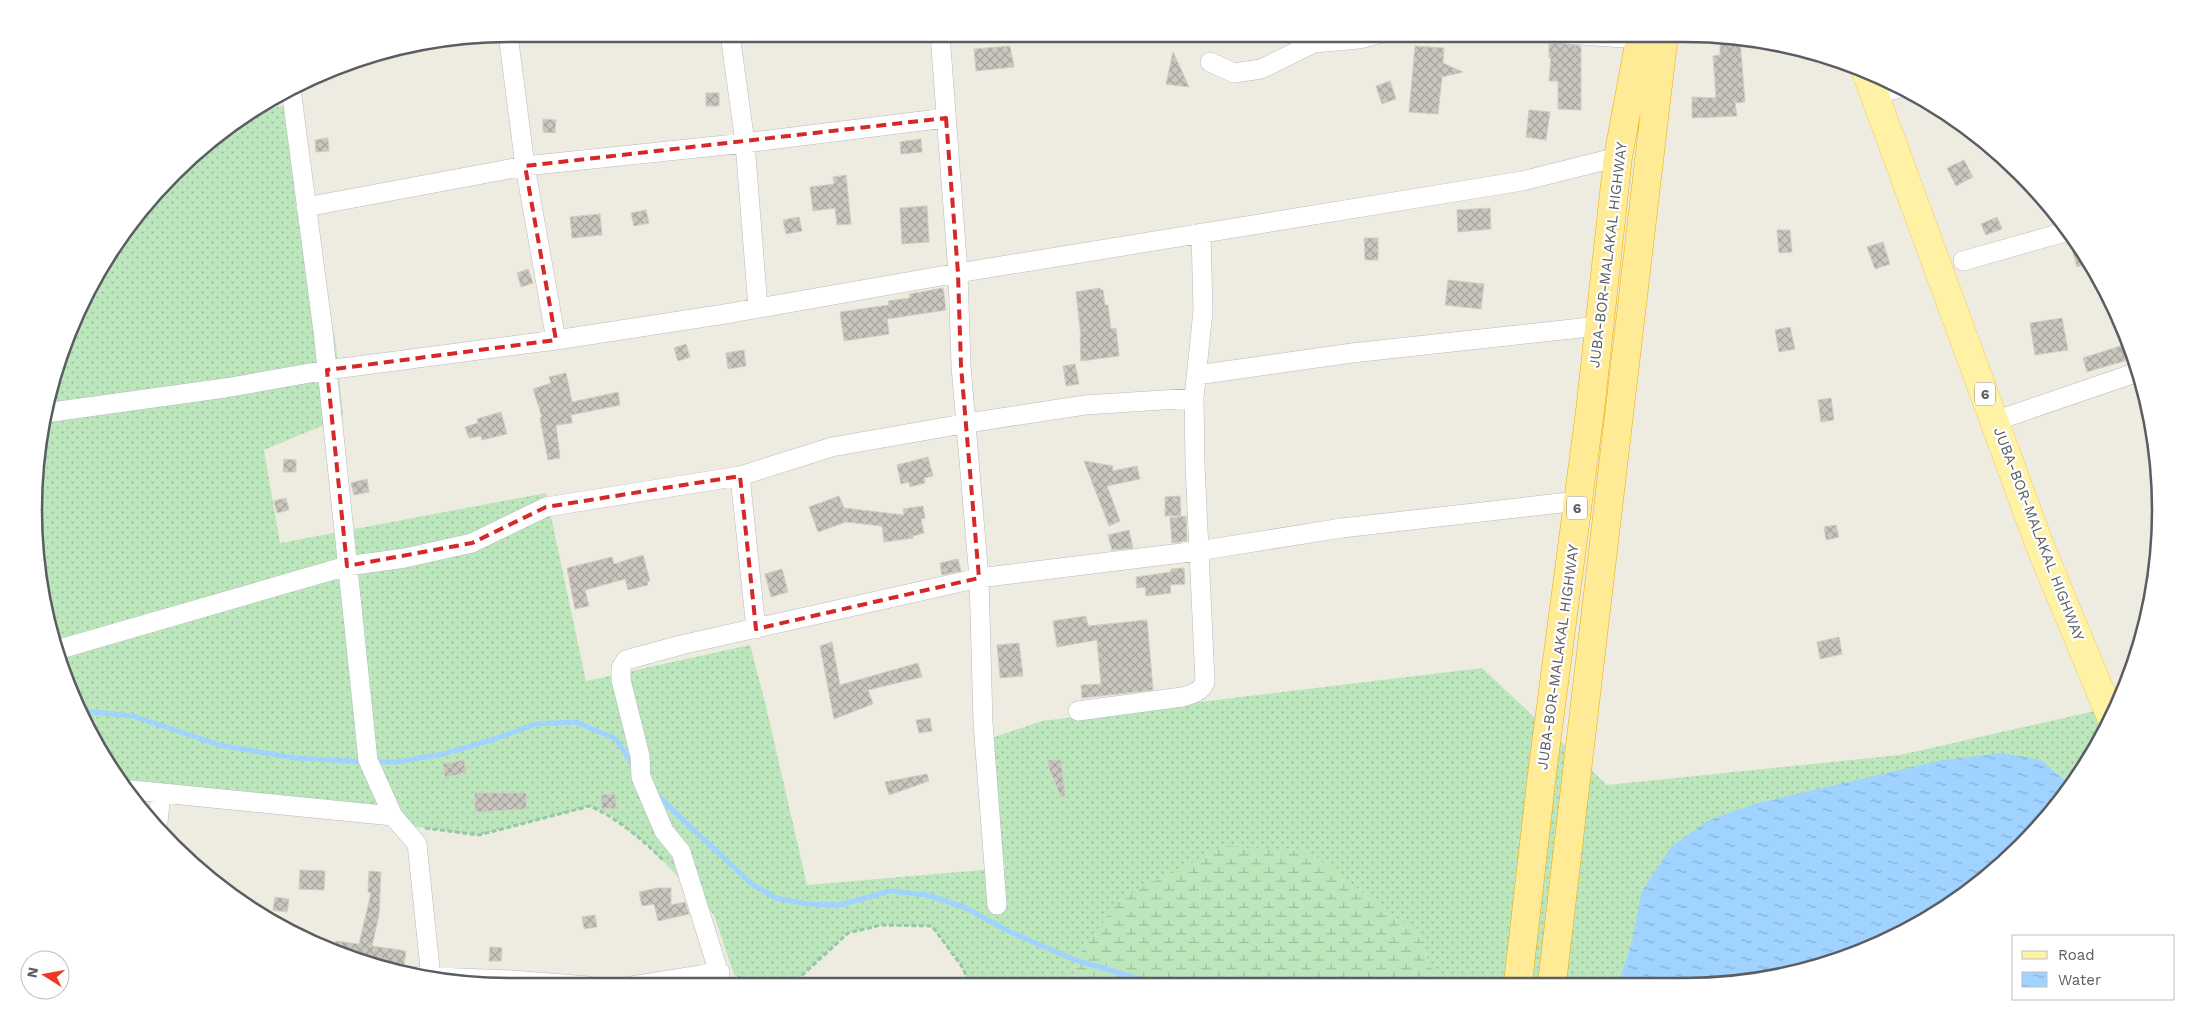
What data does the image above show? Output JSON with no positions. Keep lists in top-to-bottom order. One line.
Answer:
{"streets":{"highway":["JUBA-BOR-MALAKAL HIGHWAY","6"]},"legend":["Road","Water"],"north":"left"}
